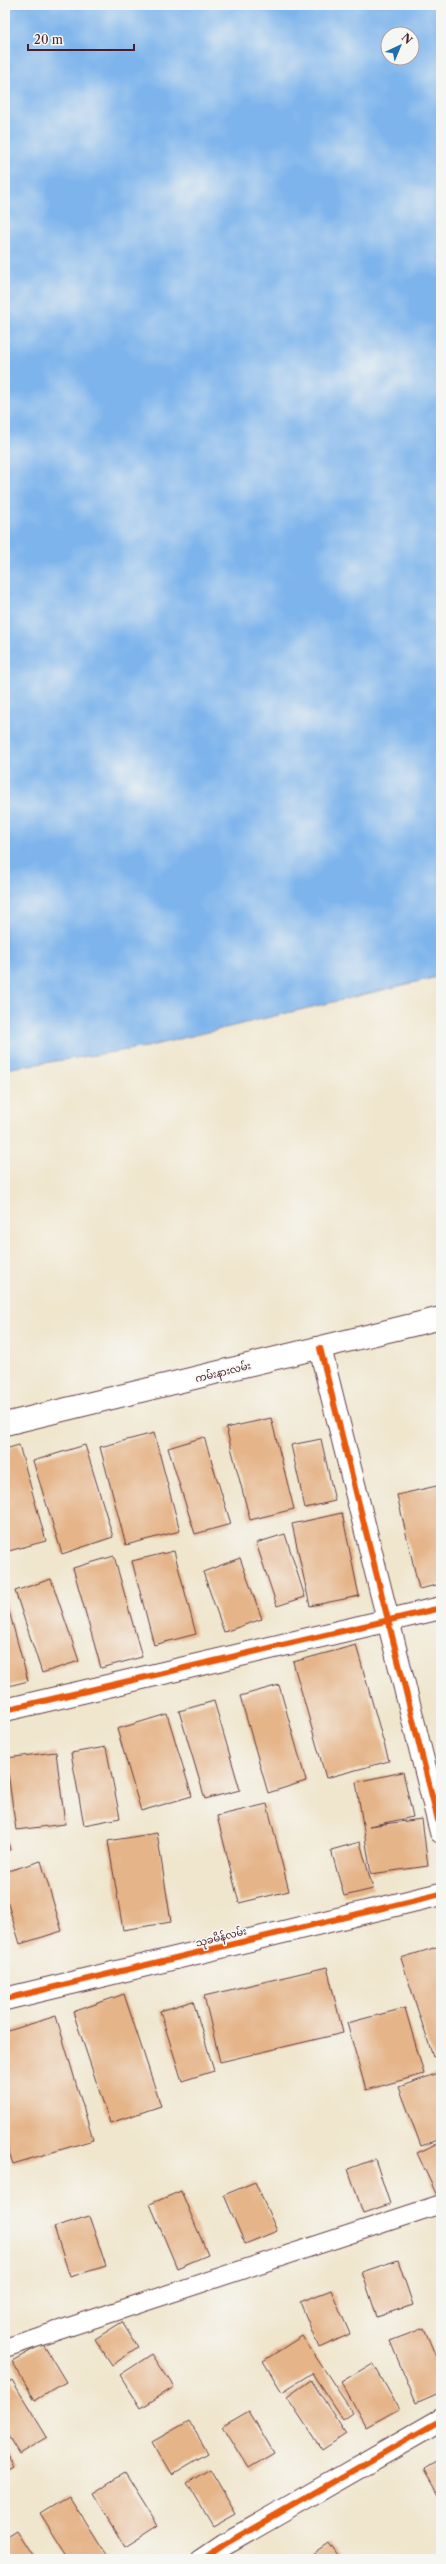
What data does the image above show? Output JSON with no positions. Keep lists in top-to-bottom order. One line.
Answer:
{"streets":{"street":["ကမ်းနားလမ်း","သုခမိန်လမ်း"]},"scale_bar":"20 m","north":"top right"}
